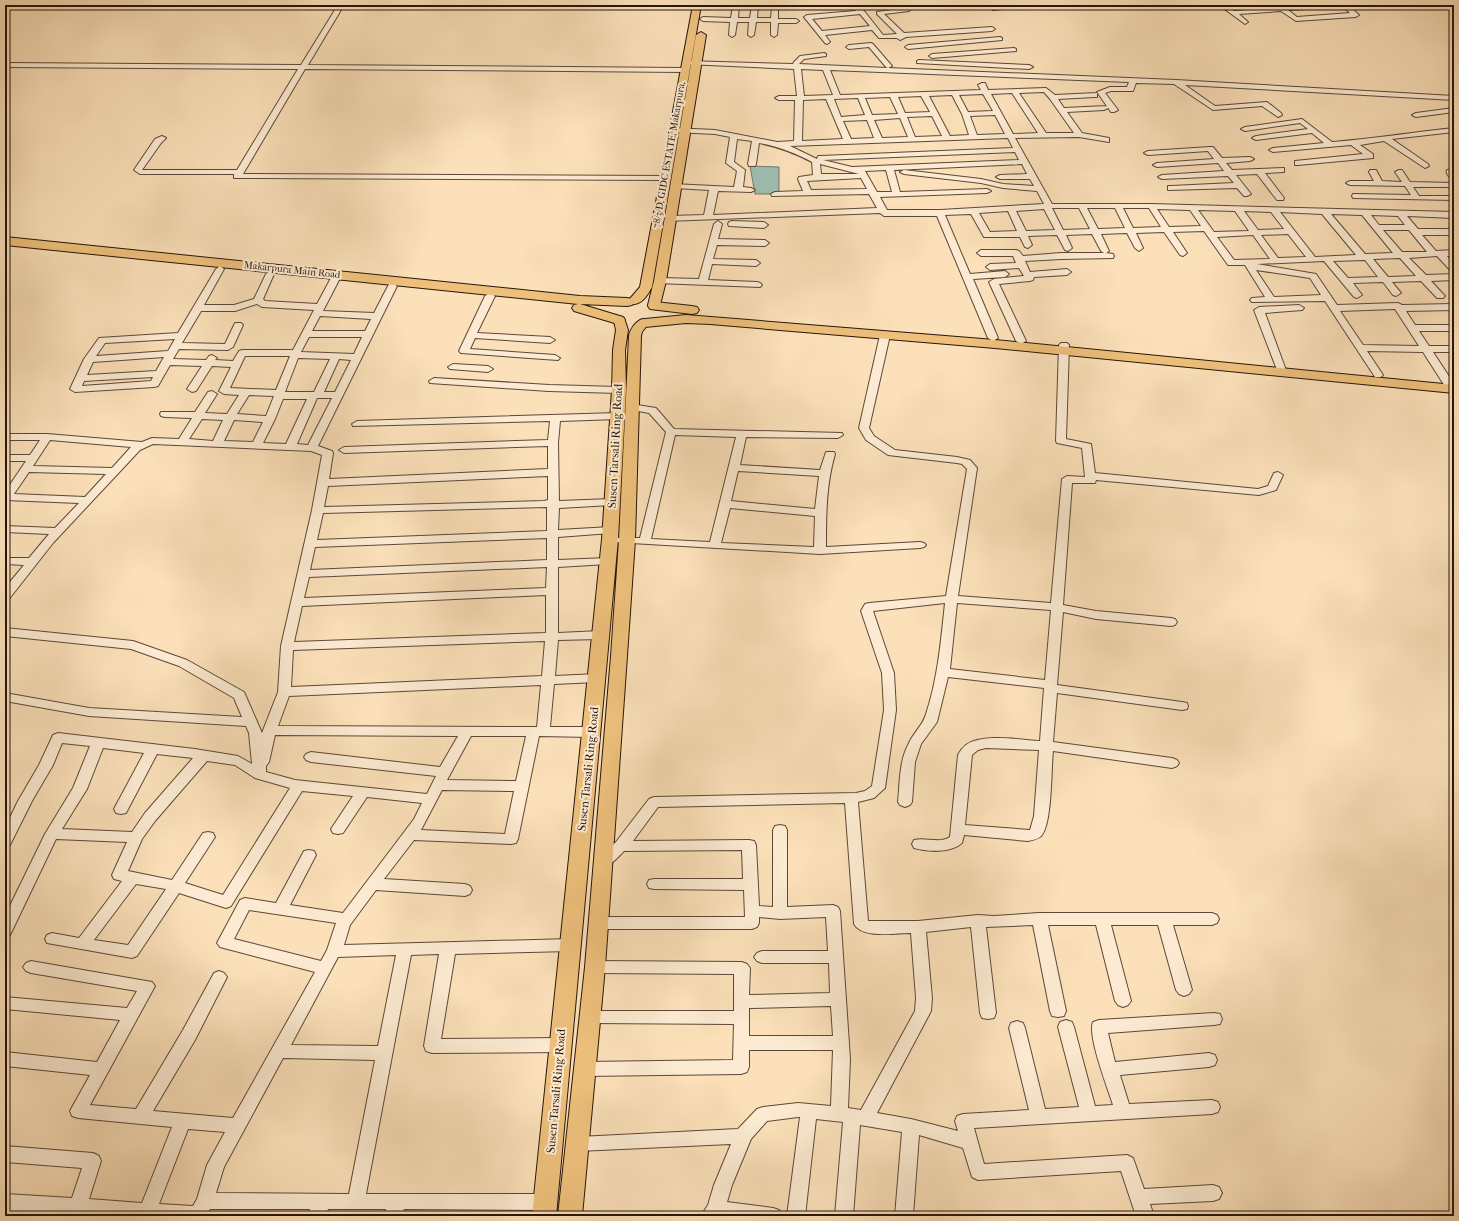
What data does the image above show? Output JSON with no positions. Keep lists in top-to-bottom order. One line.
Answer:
{"streets":{"highway":["Makarpura Main Road"],"main road":["78/3/D, GIDC ESTATE, Makarpura,","Susen Tarsali Ring Road"]}}
